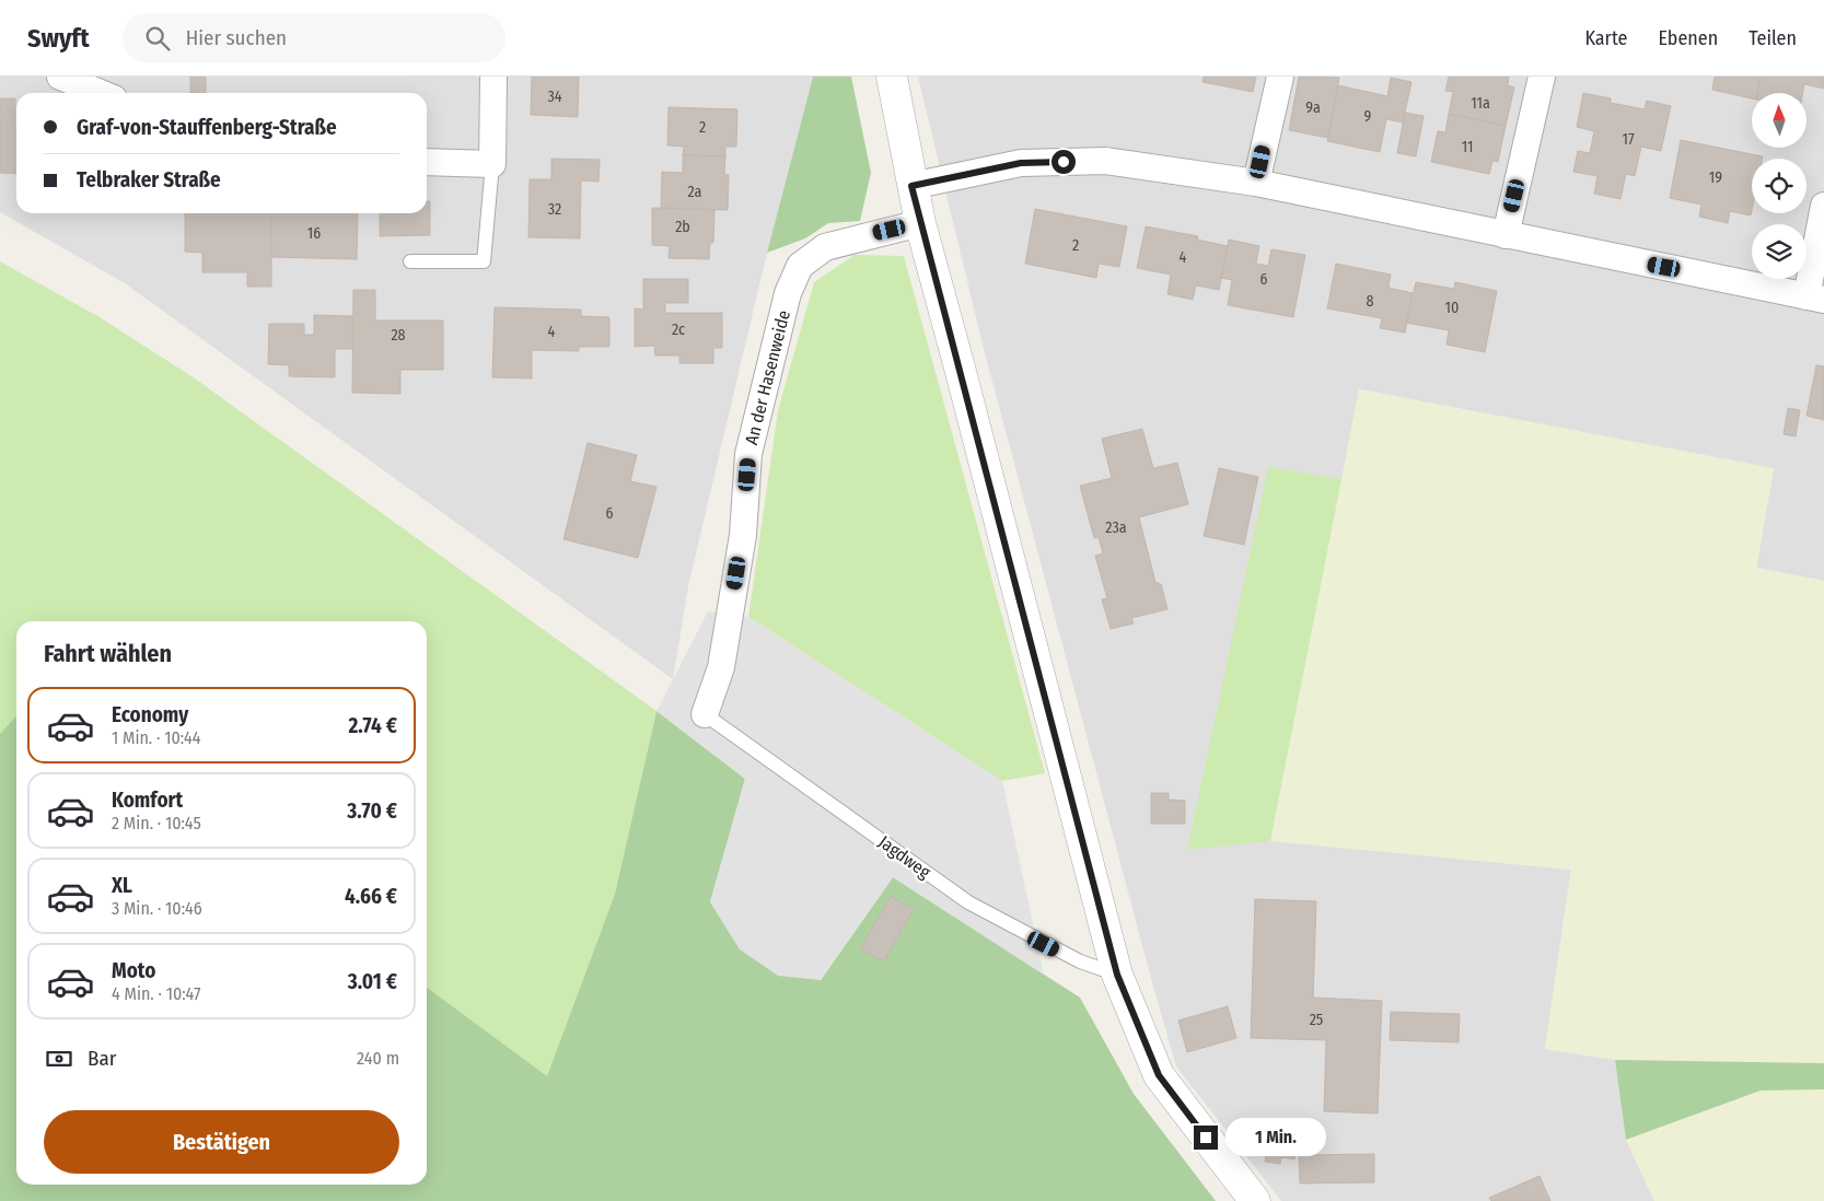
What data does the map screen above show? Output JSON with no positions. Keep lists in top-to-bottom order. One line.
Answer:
{"streets":{"street":["An der Hasenweide"],"lane":["Jagdweg"]},"crossings":[["An der Hasenweide","Jagdweg"]],"house_numbers":["34","11a","9a","9","2","17","11","19","2a","32","2b","16","2","4","6","8","10","2c","4","28","6","23a","25"],"north":"top","page":{"header":"Swyft","search":"Hier suchen","nav":["Karte","Ebenen","Teilen"],"banner":["Graf-von-Stauffenberg-Straße","Telbraker Straße"],"heading":"Fahrt wählen","list":[{"name":"Economy","note":"1 Min. · 10:44","value":"2.74 €"},{"name":"Komfort","note":"2 Min. · 10:45","value":"3.70 €"},{"name":"XL","note":"3 Min. · 10:46","value":"4.66 €"},{"name":"Moto","note":"4 Min. · 10:47","value":"3.01 €"}],"pay":["Bar","240 m"],"buttons":"Bestätigen","bubble":"1 Min."}}
